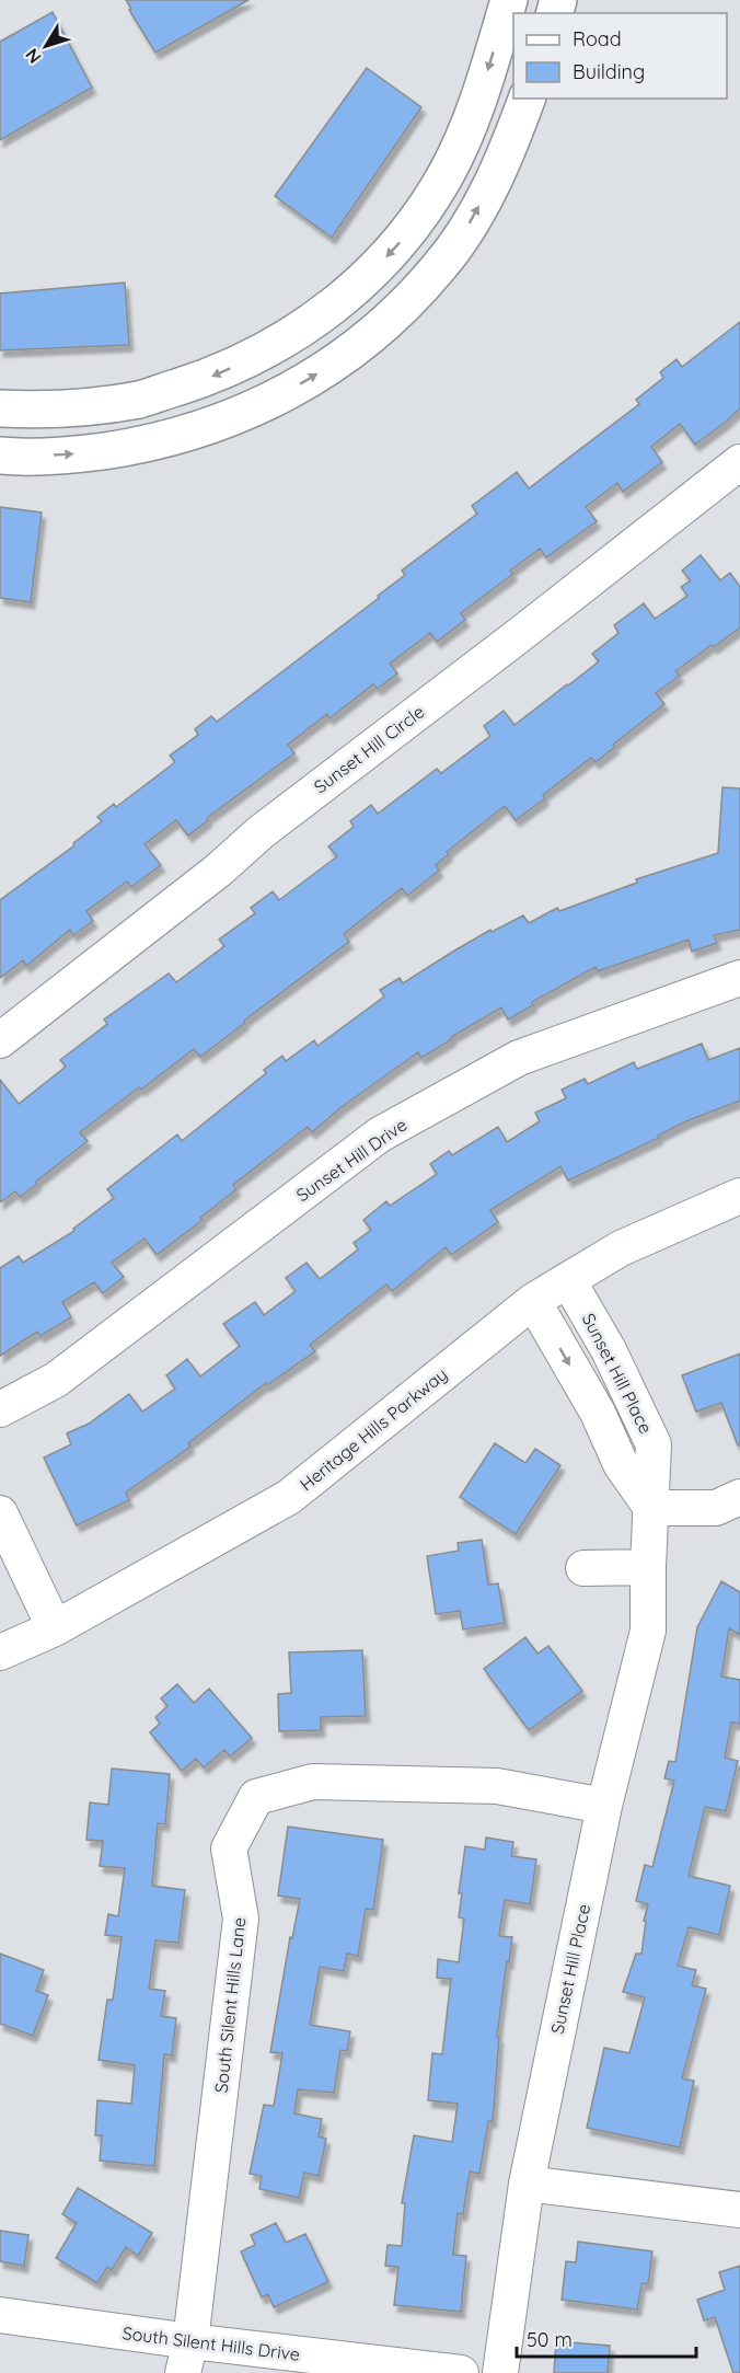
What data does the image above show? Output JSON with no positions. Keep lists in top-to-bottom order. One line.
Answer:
{"streets":{"street":["Sunset Hill Circle","Sunset Hill Drive","Sunset Hill Place","Heritage Hills Parkway","South Silent Hills Lane","South Silent Hills Drive"]},"crossings":[["Sunset Hill Place","Heritage Hills Parkway"],["Sunset Hill Place","South Silent Hills Lane"],["South Silent Hills Lane","South Silent Hills Drive"]],"legend":["Road","Building"],"scale_bar":"50 m","north":"bottom left"}
